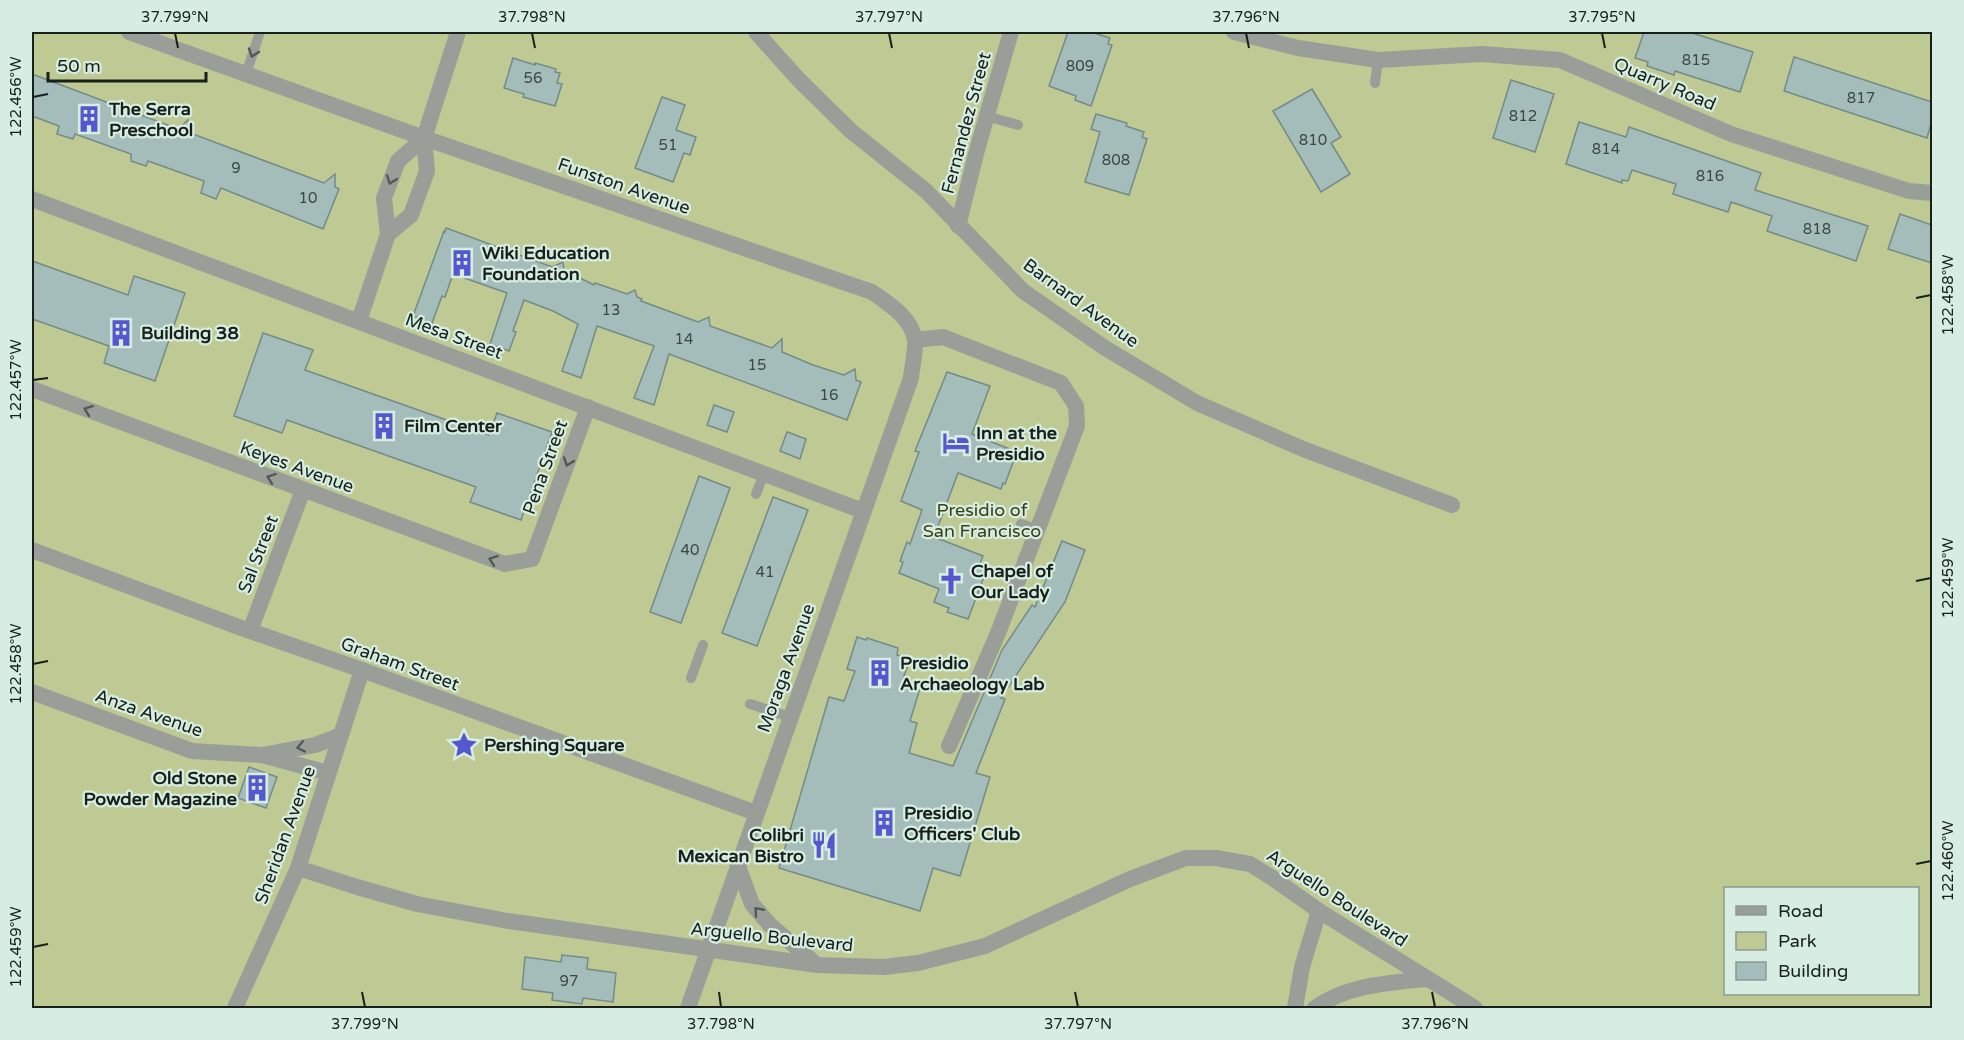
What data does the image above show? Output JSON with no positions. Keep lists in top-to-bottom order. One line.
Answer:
{"streets":{"street":["Quarry Road","Fernandez Street","Funston Avenue","Barnard Avenue","Mesa Street","Keyes Avenue","Pena Street","Sal Street","Graham Street","Moraga Avenue","Anza Avenue","Sheridan Avenue","Arguello Boulevard"]},"crossings":[["Fernandez Street","Barnard Avenue"],["Funston Avenue","Moraga Avenue"],["Mesa Street","Pena Street"],["Mesa Street","Moraga Avenue"],["Keyes Avenue","Pena Street"],["Keyes Avenue","Sal Street"],["Sal Street","Graham Street"],["Graham Street","Moraga Avenue"],["Graham Street","Sheridan Avenue"],["Moraga Avenue","Arguello Boulevard"],["Anza Avenue","Sheridan Avenue"],["Sheridan Avenue","Arguello Boulevard"]],"one_way":["Keyes Avenue","Pena Street"],"parks":["Presidio of San Francisco"],"places":{"building":["The Serra Preschool","Wiki Education Foundation","Building 38","Film Center","Presidio Archaeology Lab","Old Stone Powder Magazine","Presidio Officers' Club"],"hotel":["Inn at the Presidio"],"church":["Chapel of Our Lady"],"place":["Pershing Square"],"restaurant":["Colibri Mexican Bistro"]},"house_numbers":["815","809","56","817","812","810","51","814","808","9","816","10","818","13","14","15","16","40","41","97"],"legend":["Road","Park","Building"],"scale_bar":"50 m","coordinates":["37.799°N","37.798°N","37.797°N","37.796°N","37.795°N","122.456°W","122.458°W","122.457°W","122.459°W","122.460°W"]}
